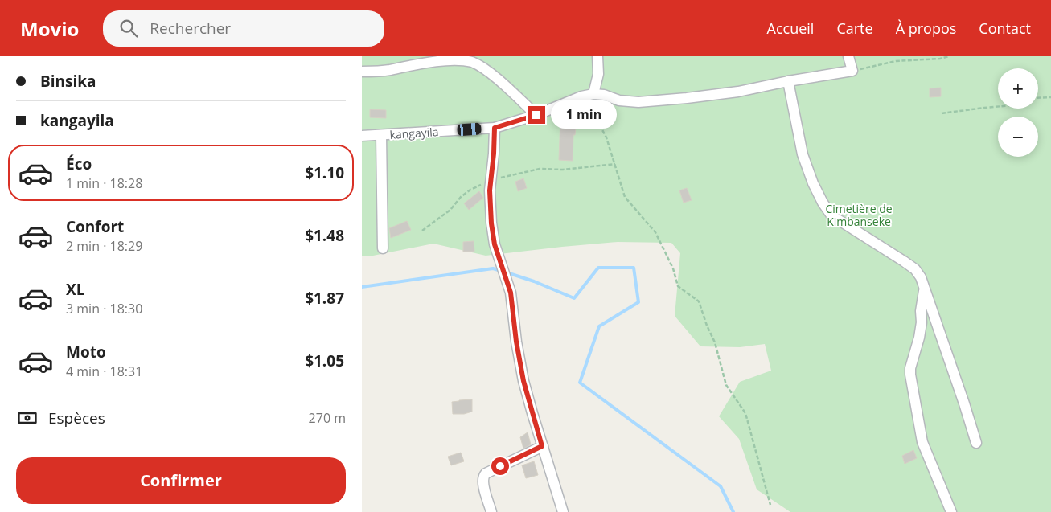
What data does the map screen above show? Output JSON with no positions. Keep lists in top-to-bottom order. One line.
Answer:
{"streets":{"street":["kangayila"]},"parks":["Cimetière de Kimbanseke"],"page":{"header":"Movio","search":"Rechercher","nav":["Accueil","Carte","À propos","Contact"],"banner":["Binsika","kangayila"],"map_buttons":["+","−"],"bubble":"1 min","list":[{"name":"Éco","note":"1 min · 18:28","value":"$1.10"},{"name":"Confort","note":"2 min · 18:29","value":"$1.48"},{"name":"XL","note":"3 min · 18:30","value":"$1.87"},{"name":"Moto","note":"4 min · 18:31","value":"$1.05"}],"pay":["Espèces","270 m"],"buttons":"Confirmer"}}
